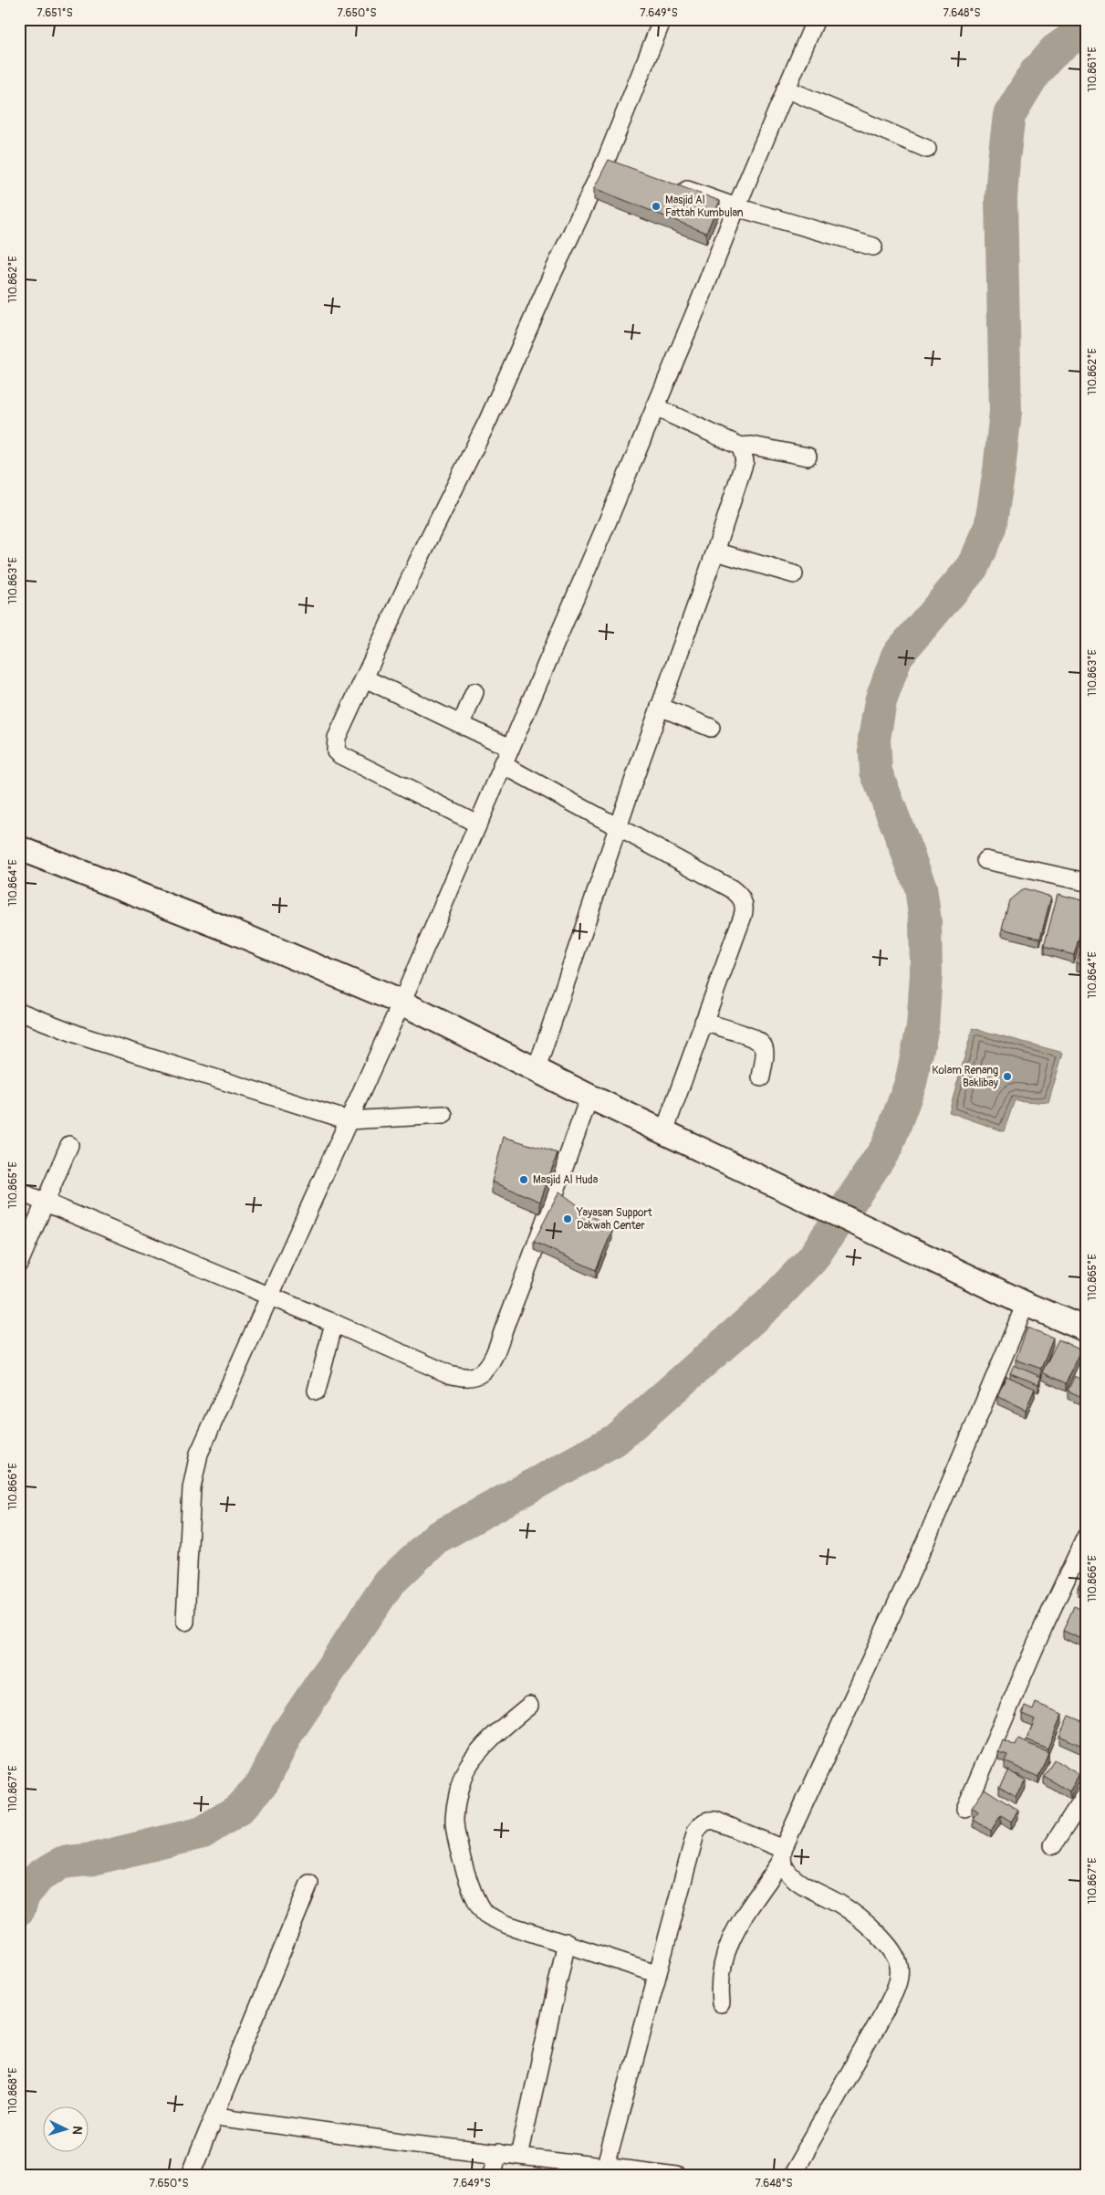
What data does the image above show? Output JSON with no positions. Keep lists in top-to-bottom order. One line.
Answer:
{"places":["Masjid Al Fattah Kumbulan","Kolam Renang Baklibay","Masjid Al Huda","Yayasan Support Dakwah Center"],"north":"right","coordinates":["7.651°S","7.650°S","7.649°S","7.648°S","110.861°E","110.862°E","110.863°E","110.864°E","110.865°E","110.866°E","110.867°E","110.868°E"]}
